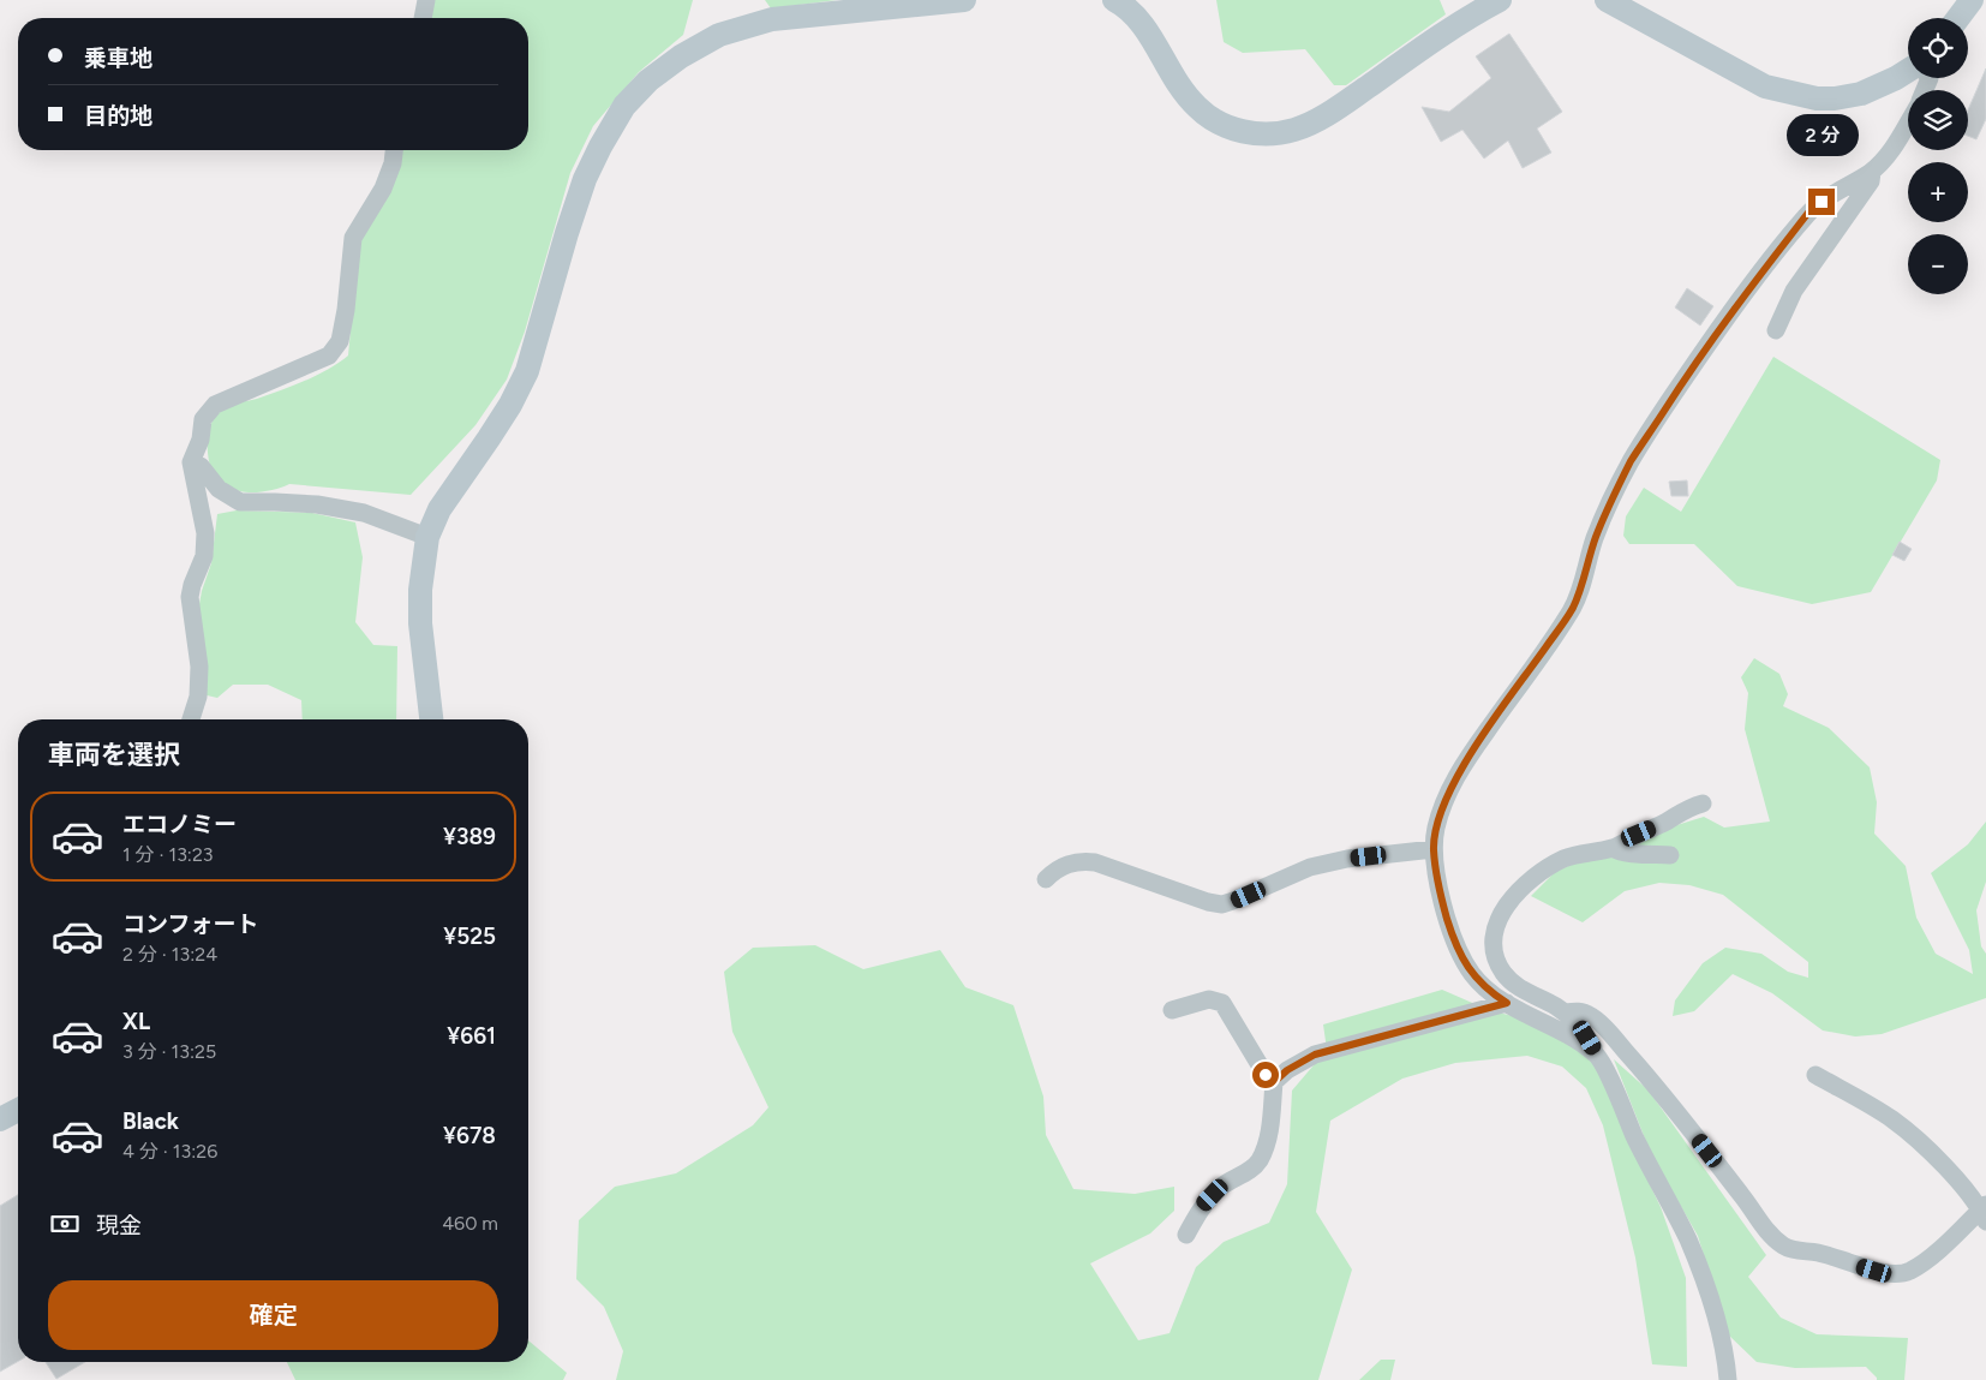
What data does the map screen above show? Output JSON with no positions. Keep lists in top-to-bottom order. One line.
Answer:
{"page":{"map_buttons":["+","−"],"banner":["乗車地","目的地"],"bubble":"2 分","heading":"車両を選択","list":[{"name":"エコノミー","note":"1 分 · 13:23","value":"¥389"},{"name":"コンフォート","note":"2 分 · 13:24","value":"¥525"},{"name":"XL","note":"3 分 · 13:25","value":"¥661"},{"name":"Black","note":"4 分 · 13:26","value":"¥678"}],"pay":["現金","460 m"],"buttons":"確定"}}
